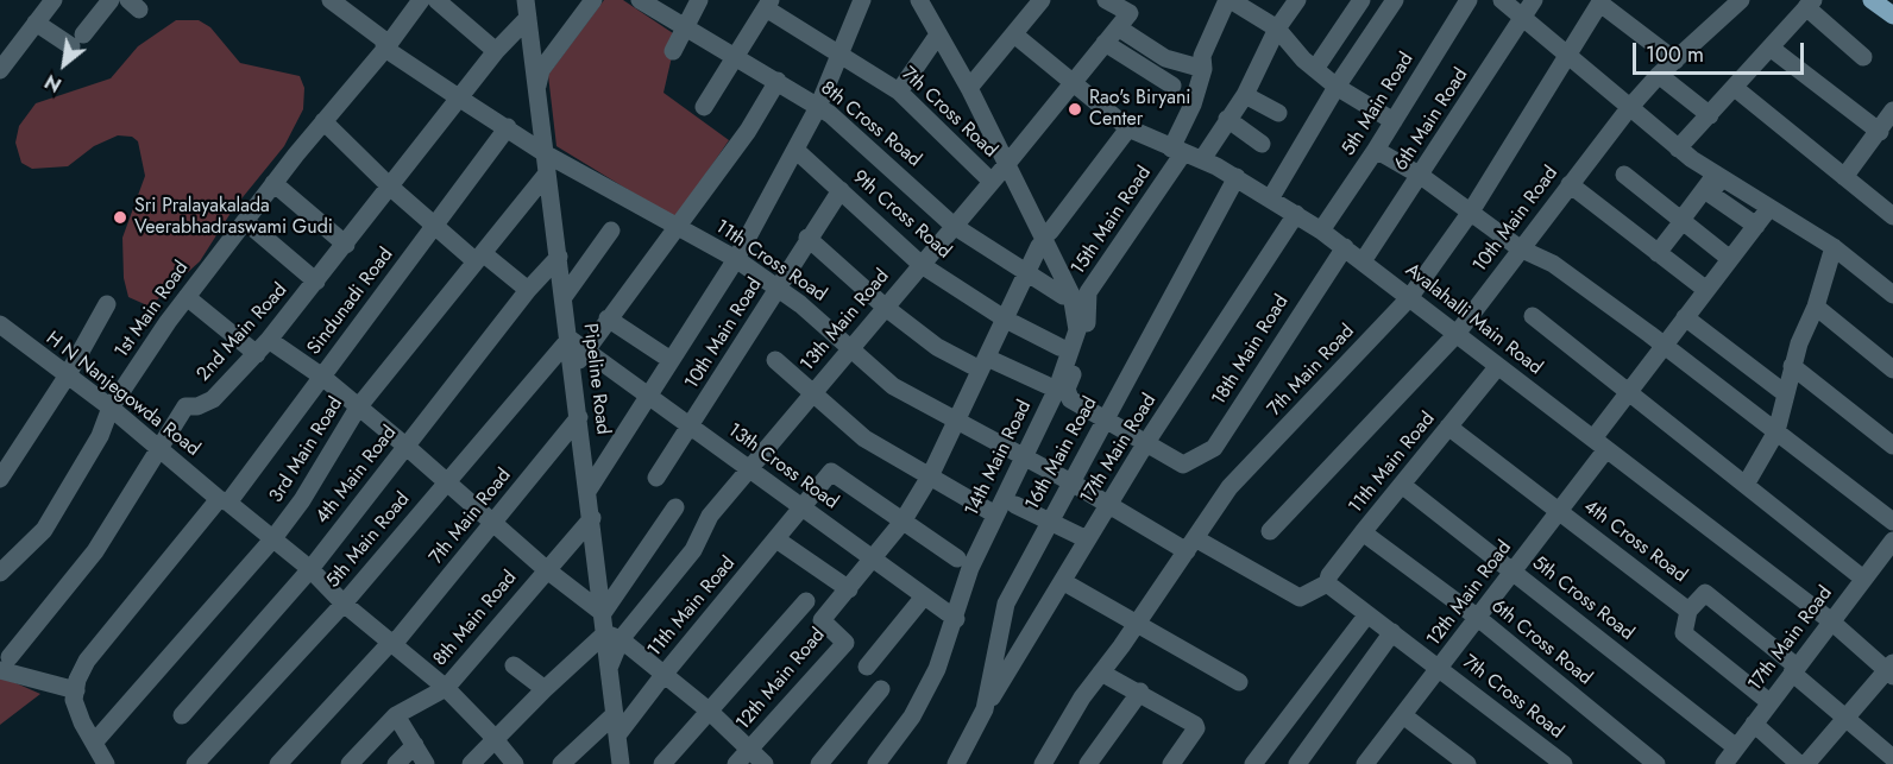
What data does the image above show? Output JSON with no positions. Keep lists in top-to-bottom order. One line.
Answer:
{"streets":{"street":["5th Main Road","7th Cross Road","6th Main Road","8th Cross Road","9th Cross Road","10th Main Road","15th Main Road","11th Cross Road","Sindunadi Road","1st Main Road","Avalahalli Main Road","13th Main Road","2nd Main Road","18th Main Road","7th Main Road","Pipeline Road","H N Nanjegowda Road","17th Main Road","3rd Main Road","16th Main Road","14th Main Road","11th Main Road","13th Cross Road","4th Main Road","4th Cross Road","12th Main Road","5th Cross Road","8th Main Road","6th Cross Road"]},"crossings":[["5th Main Road","Avalahalli Main Road"],["5th Main Road","Pipeline Road"],["5th Main Road","H N Nanjegowda Road"],["5th Main Road","13th Cross Road"],["7th Cross Road","11th Cross Road"],["7th Cross Road","13th Main Road"],["7th Cross Road","11th Main Road"],["7th Cross Road","12th Main Road"],["6th Main Road","Avalahalli Main Road"],["8th Cross Road","13th Main Road"],["8th Cross Road","12th Main Road"],["9th Cross Road","10th Main Road"],["9th Cross Road","13th Main Road"],["9th Cross Road","12th Main Road"],["10th Main Road","11th Cross Road"],["10th Main Road","Avalahalli Main Road"],["10th Main Road","13th Cross Road"],["15th Main Road","Avalahalli Main Road"],["15th Main Road","16th Main Road"],["11th Cross Road","Sindunadi Road"],["11th Cross Road","1st Main Road"],["11th Cross Road","13th Main Road"],["11th Cross Road","2nd Main Road"],["11th Cross Road","7th Main Road"],["11th Cross Road","Pipeline Road"],["11th Cross Road","17th Main Road"],["11th Cross Road","16th Main Road"],["11th Cross Road","14th Main Road"],["11th Cross Road","11th Main Road"],["11th Cross Road","12th Main Road"],["Sindunadi Road","H N Nanjegowda Road"],["1st Main Road","H N Nanjegowda Road"],["Avalahalli Main Road","13th Main Road"],["Avalahalli Main Road","18th Main Road"],["Avalahalli Main Road","7th Main Road"],["Avalahalli Main Road","17th Main Road"],["Avalahalli Main Road","16th Main Road"],["Avalahalli Main Road","11th Main Road"],["Avalahalli Main Road","12th Main Road"],["13th Main Road","Pipeline Road"],["13th Main Road","H N Nanjegowda Road"],["13th Main Road","14th Main Road"],["13th Main Road","13th Cross Road"],["2nd Main Road","H N Nanjegowda Road"],["18th Main Road","17th Main Road"],["7th Main Road","Pipeline Road"],["7th Main Road","H N Nanjegowda Road"],["Pipeline Road","3rd Main Road"],["Pipeline Road","11th Main Road"],["Pipeline Road","13th Cross Road"],["Pipeline Road","4th Main Road"],["Pipeline Road","8th Main Road"],["H N Nanjegowda Road","3rd Main Road"],["H N Nanjegowda Road","4th Main Road"],["H N Nanjegowda Road","8th Main Road"],["17th Main Road","16th Main Road"],["17th Main Road","4th Cross Road"],["17th Main Road","5th Cross Road"],["14th Main Road","13th Cross Road"],["11th Main Road","13th Cross Road"],["11th Main Road","4th Cross Road"],["11th Main Road","12th Main Road"],["11th Main Road","5th Cross Road"],["11th Main Road","6th Cross Road"],["13th Cross Road","12th Main Road"],["4th Cross Road","12th Main Road"],["12th Main Road","5th Cross Road"],["12th Main Road","6th Cross Road"]],"places":["Rao's Biryani Center","Sri Pralayakalada Veerabhadraswami Gudi"],"scale_bar":"100 m","north":"bottom left"}
